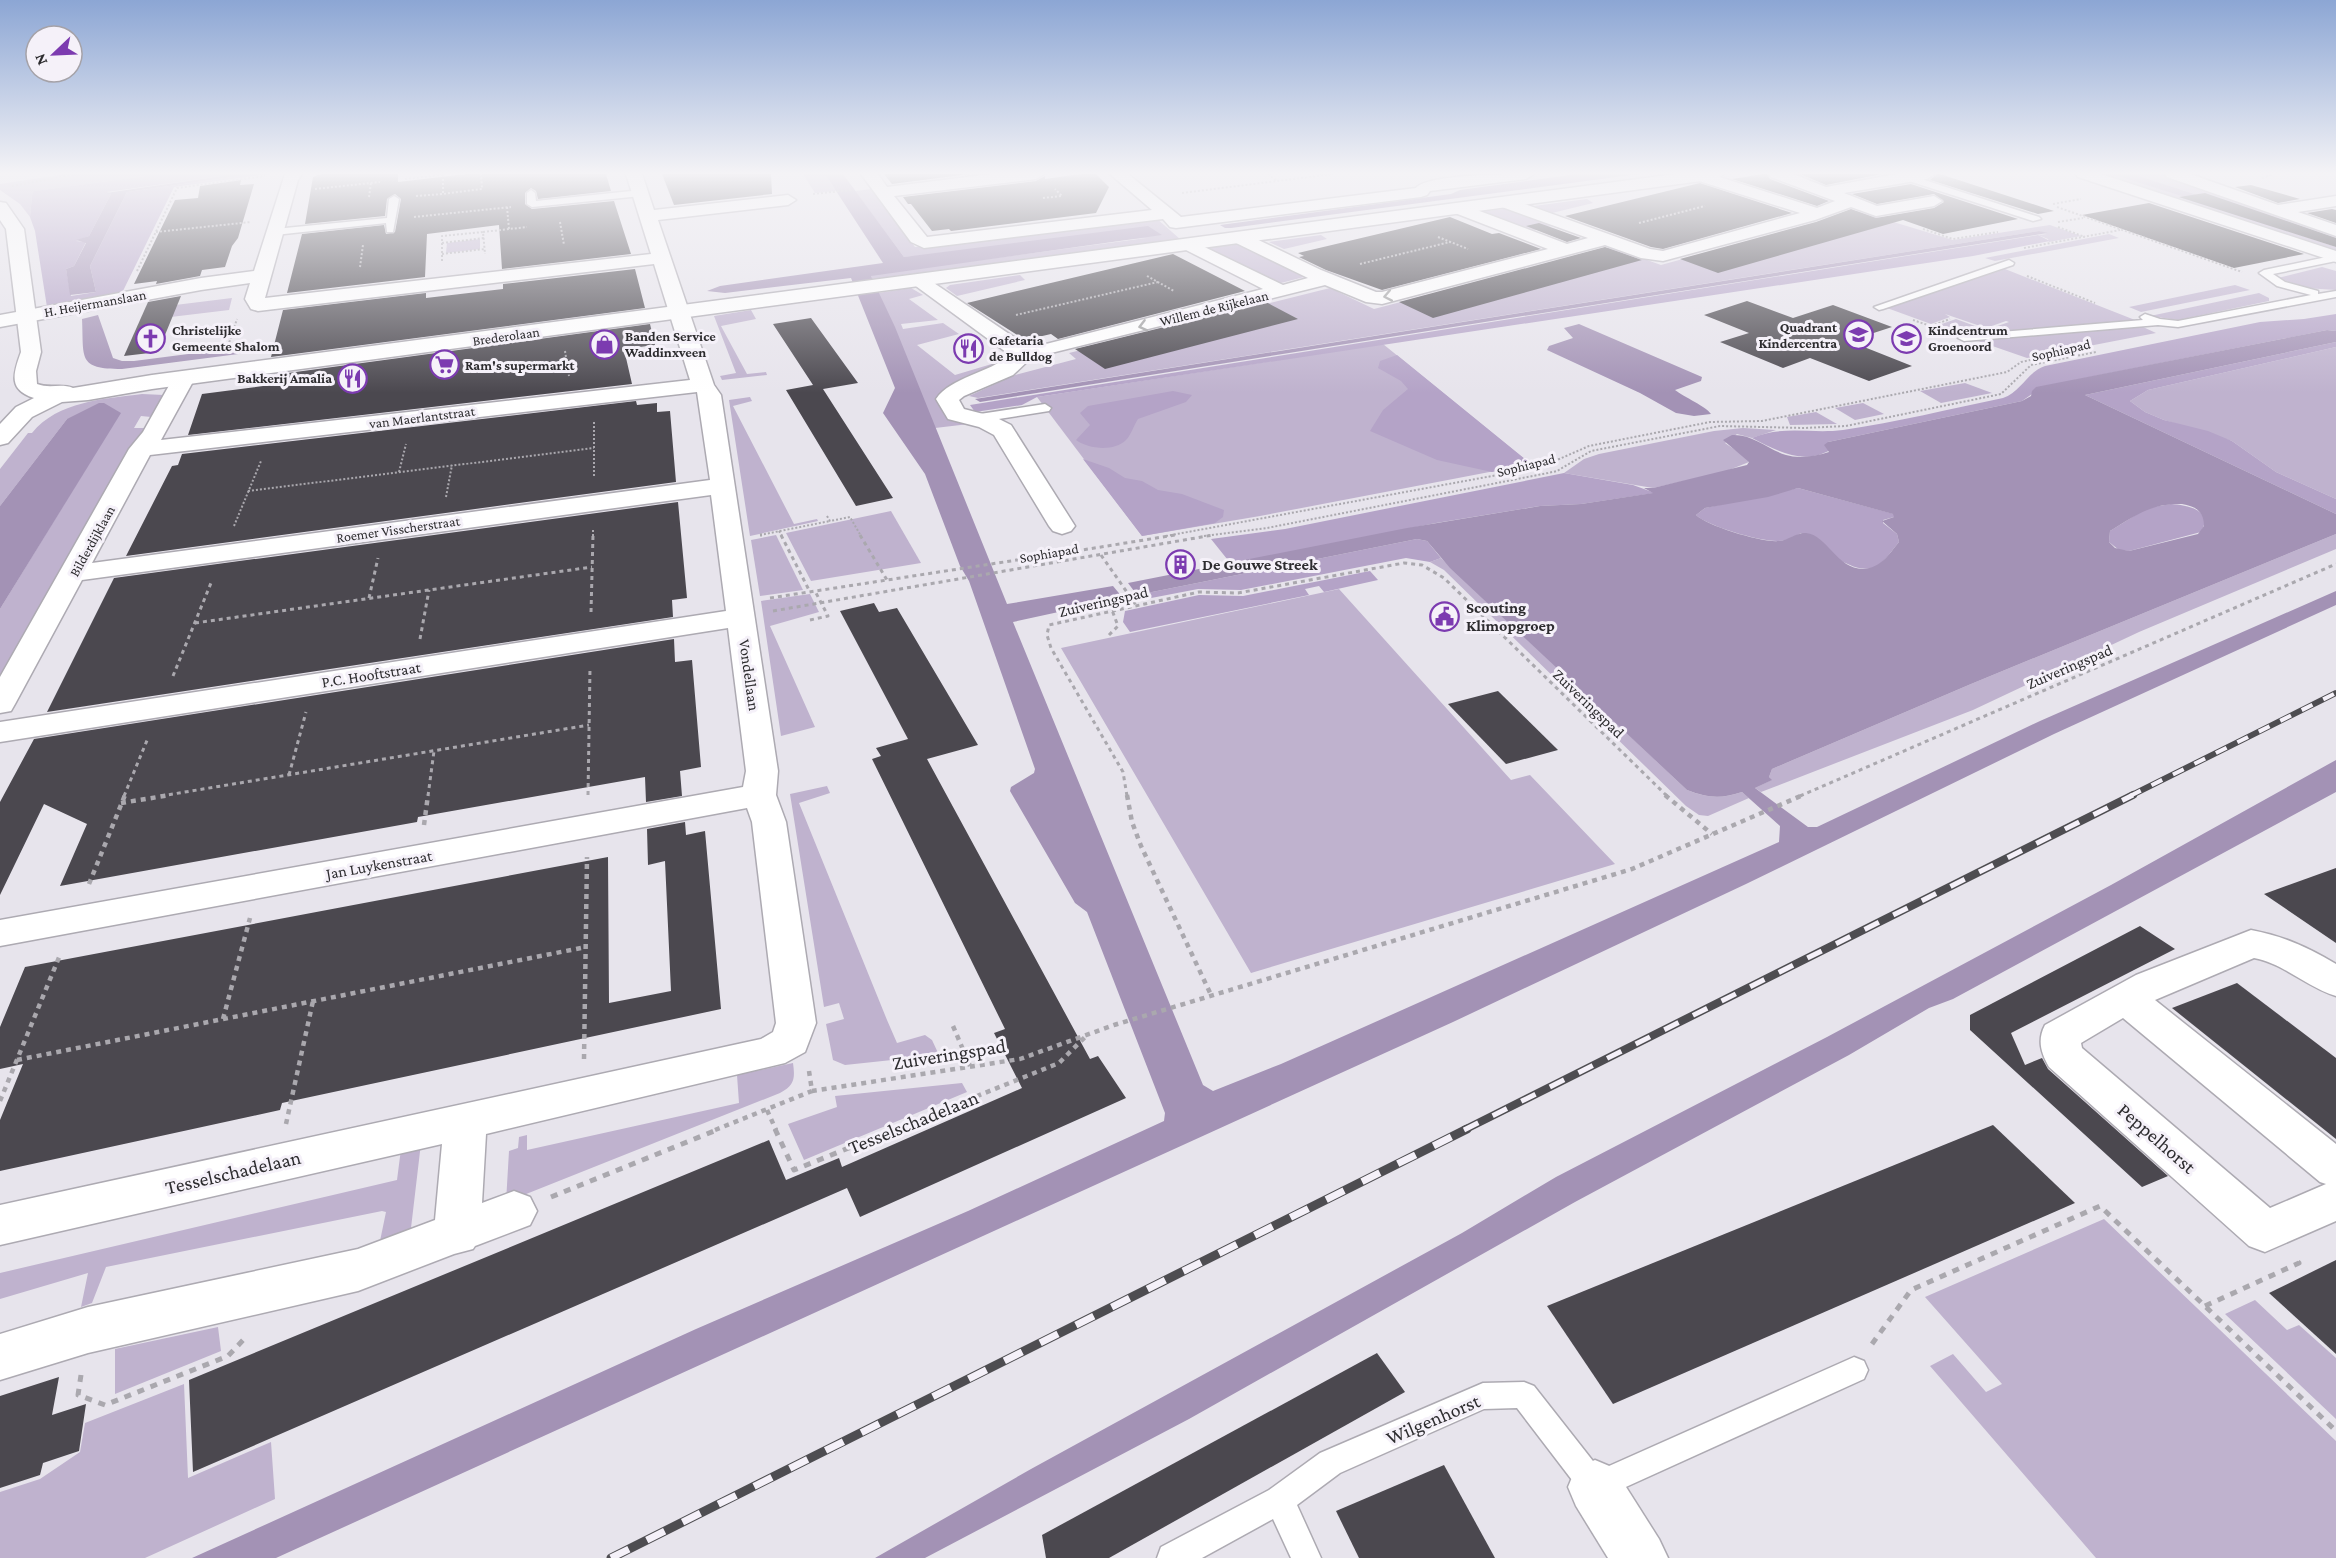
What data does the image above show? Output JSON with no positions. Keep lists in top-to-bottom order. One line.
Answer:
{"streets":{"street":["H. Heijermanslaan","Willem de Rijkelaan","Brederolaan","van Maerlantstraat","Roemer Visscherstraat","Bilderdijklaan","P.C. Hooftstraat","Vondellaan","Jan Luykenstraat","Tesselschadelaan","Peppelhorst","Wilgenhorst"],"path":["Sophiapad","Zuiveringspad"]},"crossings":[["Brederolaan","Bilderdijklaan"],["Brederolaan","Vondellaan"],["Sophiapad","P.C. Hooftstraat"],["Sophiapad","Vondellaan"],["van Maerlantstraat","Bilderdijklaan"],["van Maerlantstraat","Vondellaan"],["Roemer Visscherstraat","Bilderdijklaan"],["Roemer Visscherstraat","Vondellaan"],["Zuiveringspad","Tesselschadelaan"],["P.C. Hooftstraat","Vondellaan"],["Vondellaan","Jan Luykenstraat"],["Vondellaan","Tesselschadelaan"]],"places":{"school or university":["Quadrant Kindercentra","Kindcentrum Groenoord"],"church":["Christelijke Gemeente Shalom"],"shop":["Banden Service Waddinxveen"],"restaurant":["Cafetaria de Bulldog","Bakkerij Amalia"],"supermarket":["Ram's supermarkt"],"building":["De Gouwe Streek"],"public building":["Scouting Klimopgroep"]},"north":"bottom left"}
